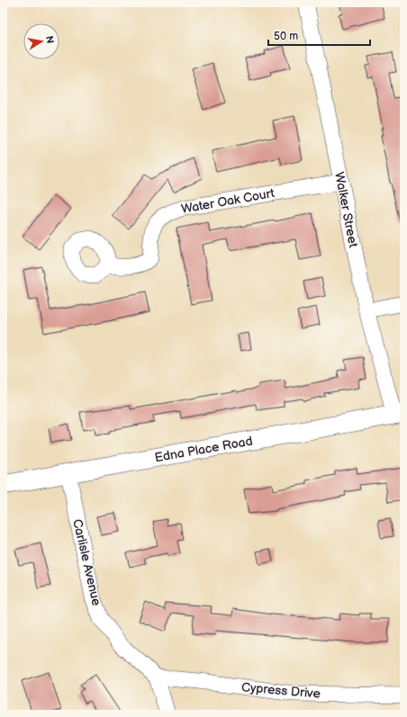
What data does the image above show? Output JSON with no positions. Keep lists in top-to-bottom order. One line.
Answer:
{"streets":{"street":["Water Oak Court","Walker Street","Edna Place Road","Carlisle Avenue","Cypress Drive"]},"crossings":[["Water Oak Court","Walker Street"],["Walker Street","Edna Place Road"],["Edna Place Road","Carlisle Avenue"],["Carlisle Avenue","Cypress Drive"]],"scale_bar":"50 m","north":"right"}
